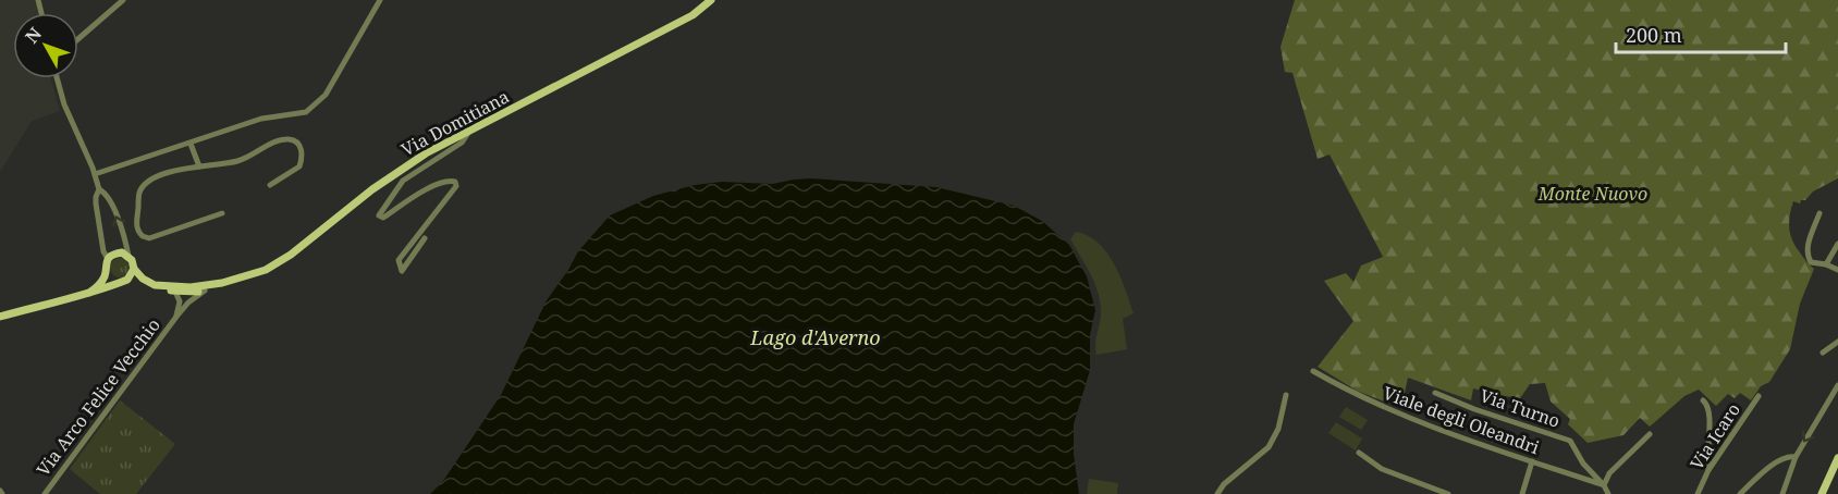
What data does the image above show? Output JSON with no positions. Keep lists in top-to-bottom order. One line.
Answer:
{"streets":{"main road":["Via Domitiana"],"street":["Via Arco Felice Vecchio","Via Turno","Viale degli Oleandri","Via Icaro"]},"crossings":[["Via Domitiana","Via Arco Felice Vecchio"],["Via Turno","Viale degli Oleandri"]],"water":["Lago d'Averno"],"parks":["Monte Nuovo"],"scale_bar":"200 m","north":"top left"}
